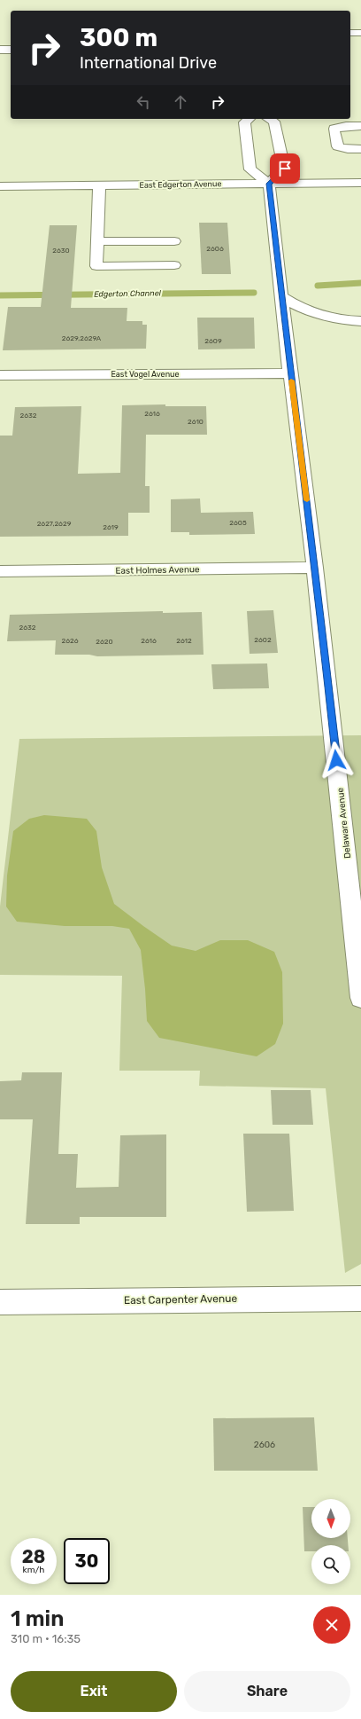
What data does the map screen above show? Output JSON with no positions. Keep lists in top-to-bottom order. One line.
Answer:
{"streets":{"street":["East Edgerton Avenue","East Vogel Avenue","East Holmes Avenue","Delaware Avenue","East Carpenter Avenue"]},"crossings":[["East Edgerton Avenue","Delaware Avenue"],["East Vogel Avenue","Delaware Avenue"],["East Holmes Avenue","Delaware Avenue"]],"water":["Edgerton Channel"],"house_numbers":["2606","2630","2629,2629A","2609","2616","2632","2610","2605","2627,2629","2619","2632","2602","2626","2616","2612","2620","2606"],"north":"bottom","page":{"turn":["300 m","International Drive"],"speed":"28 km/h","limit":"30","heading":["1 min","310 m · 16:35"],"buttons":["Exit","Share"]}}
